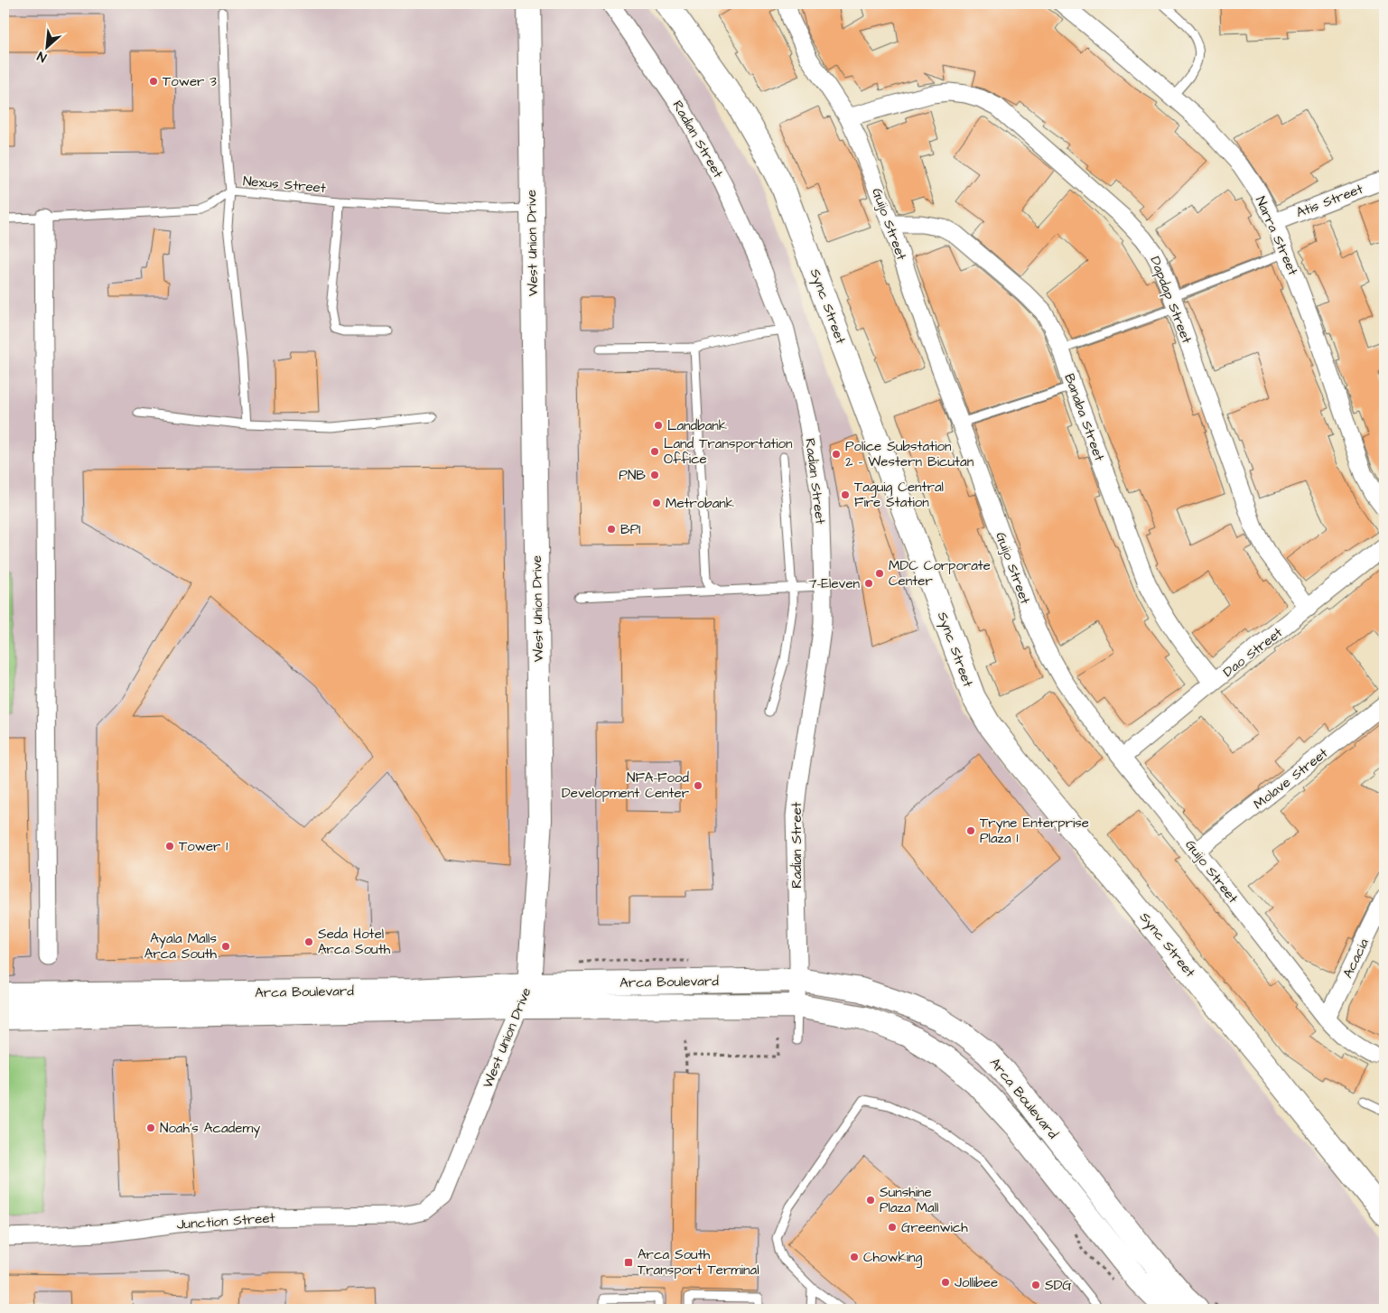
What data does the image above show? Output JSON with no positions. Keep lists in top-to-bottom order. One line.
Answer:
{"streets":{"street":["Radian Street","Atis Street","Guijo Street","Narra Street","West Union Drive","Dapdap Street","Sync Street","Banaba Street","Dao Street","Molave Street","Acacia","Arca Boulevard","Junction Street"],"lane":["Nexus Street"]},"crossings":[["Radian Street","Arca Boulevard"],["Nexus Street","West Union Drive"],["Atis Street","Narra Street"],["Guijo Street","Dapdap Street"],["Guijo Street","Banaba Street"],["Guijo Street","Dao Street"],["Guijo Street","Molave Street"],["Guijo Street","Acacia"],["West Union Drive","Arca Boulevard"],["West Union Drive","Junction Street"],["Dapdap Street","Dao Street"],["Banaba Street","Dao Street"]],"places":{"other":["Tower 3","Landbank","Land Transportation Office","Police Substation 2 - Western Bicutan","PNB","Taguig Central Fire Station","Metrobank","BPI","MDC Corporate Center","7-Eleven","NFA-Food Development Center","Tryne Enterprise Plaza 1","Tower 1","Seda Hotel Arca South","Ayala Malls Arca South","Noah's Academy","Sunshine Plaza Mall","Greenwich","Chowking","Jollibee","SDG"],"transit":["Arca South Transport Terminal"]},"north":"bottom left"}
